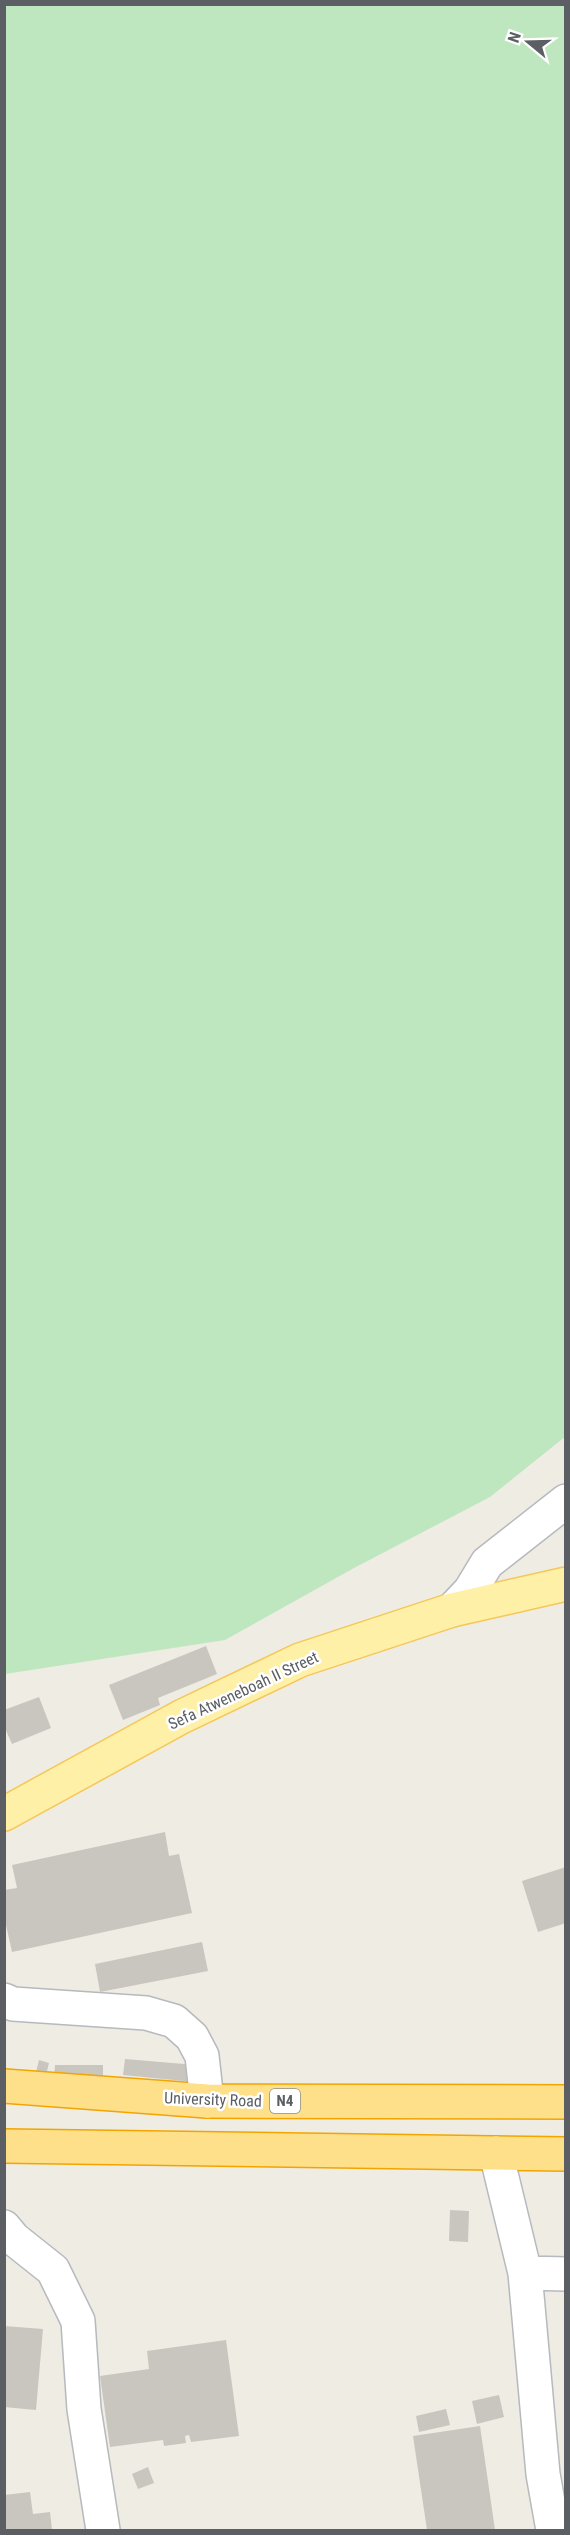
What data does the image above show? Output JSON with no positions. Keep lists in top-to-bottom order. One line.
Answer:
{"streets":{"highway":["University Road","N4"],"main road":["Sefa Atweneboah II Street"]},"north":"left"}
